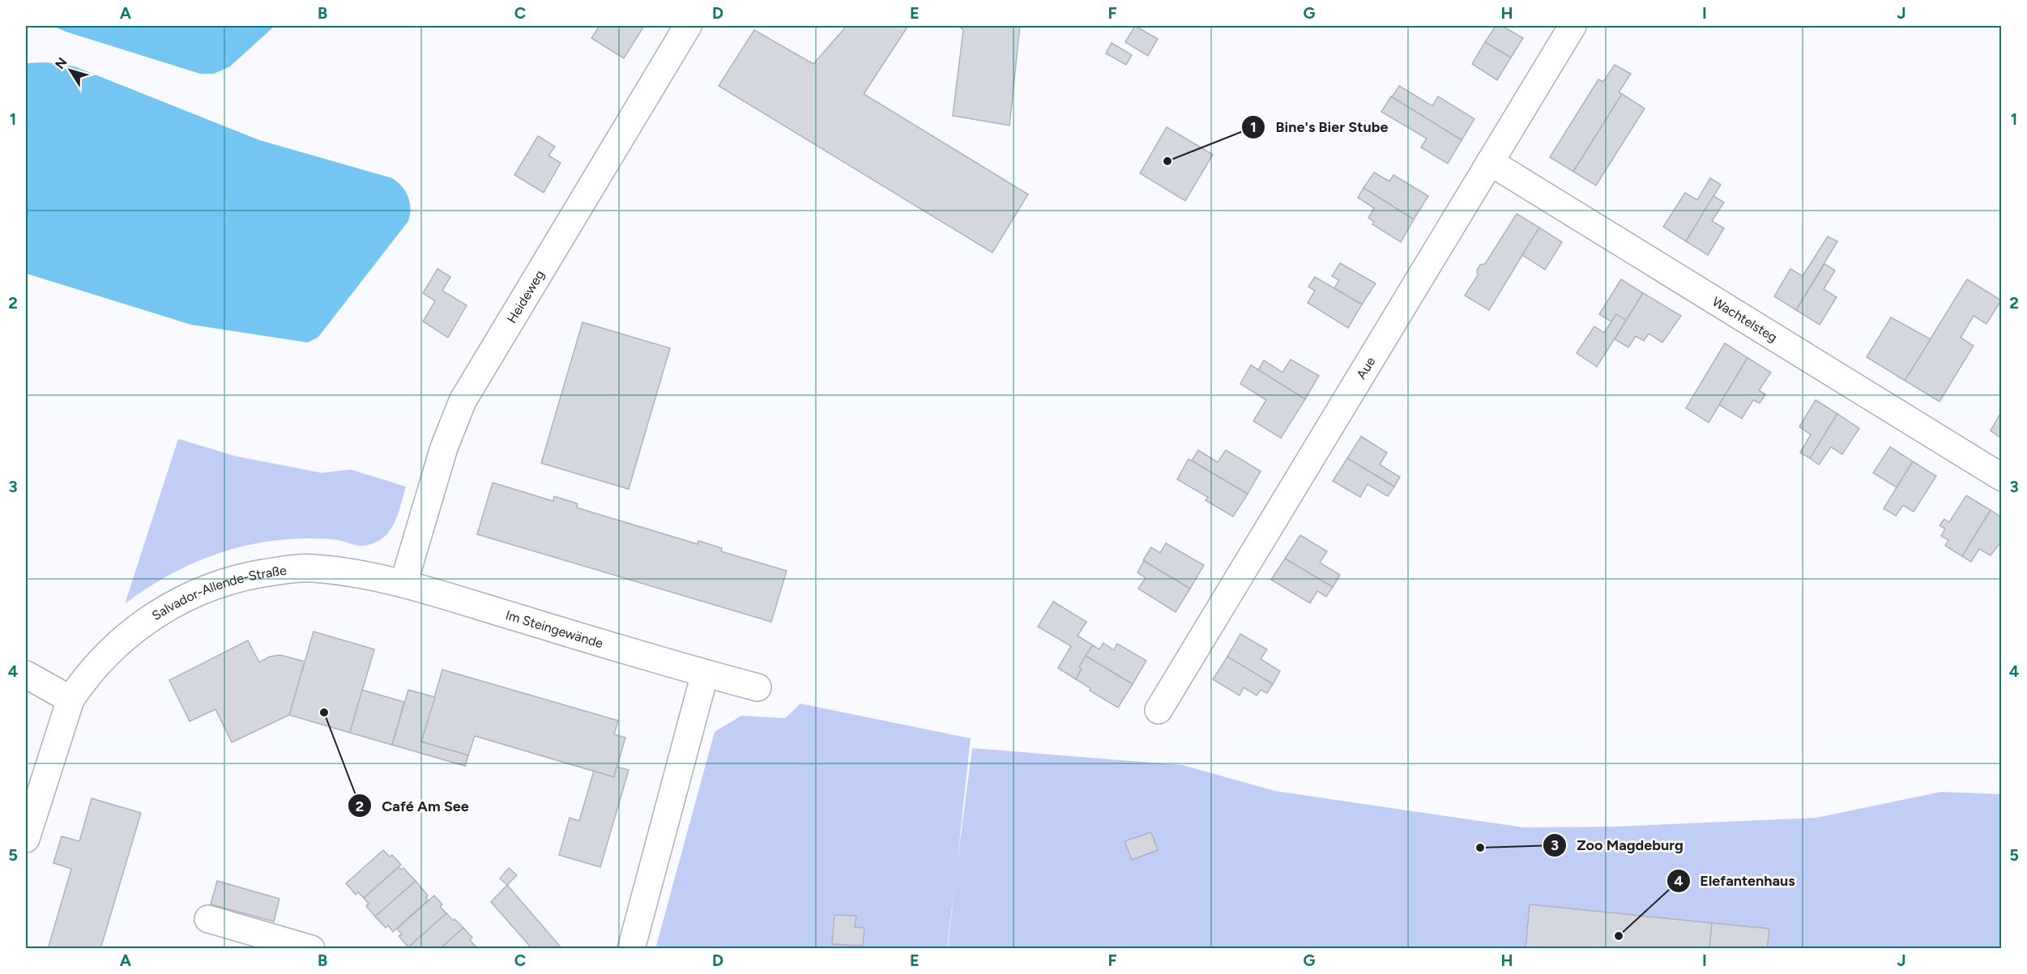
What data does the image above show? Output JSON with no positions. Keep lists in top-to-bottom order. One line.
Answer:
{"streets":{"street":["Heideweg","Wachtelsteg","Aue","Salvador-Allende-Straße","Im Steingewände"]},"crossings":[["Heideweg","Salvador-Allende-Straße"],["Heideweg","Im Steingewände"],["Wachtelsteg","Aue"],["Salvador-Allende-Straße","Im Steingewände"]],"places":["Bine's Bier Stube","Café Am See","Zoo Magdeburg","Elefantenhaus"],"north":"top left","grid":{"columns":["A","B","C","D","E","F","G","H","I","J"],"rows":["1","2","3","4","5"]}}
